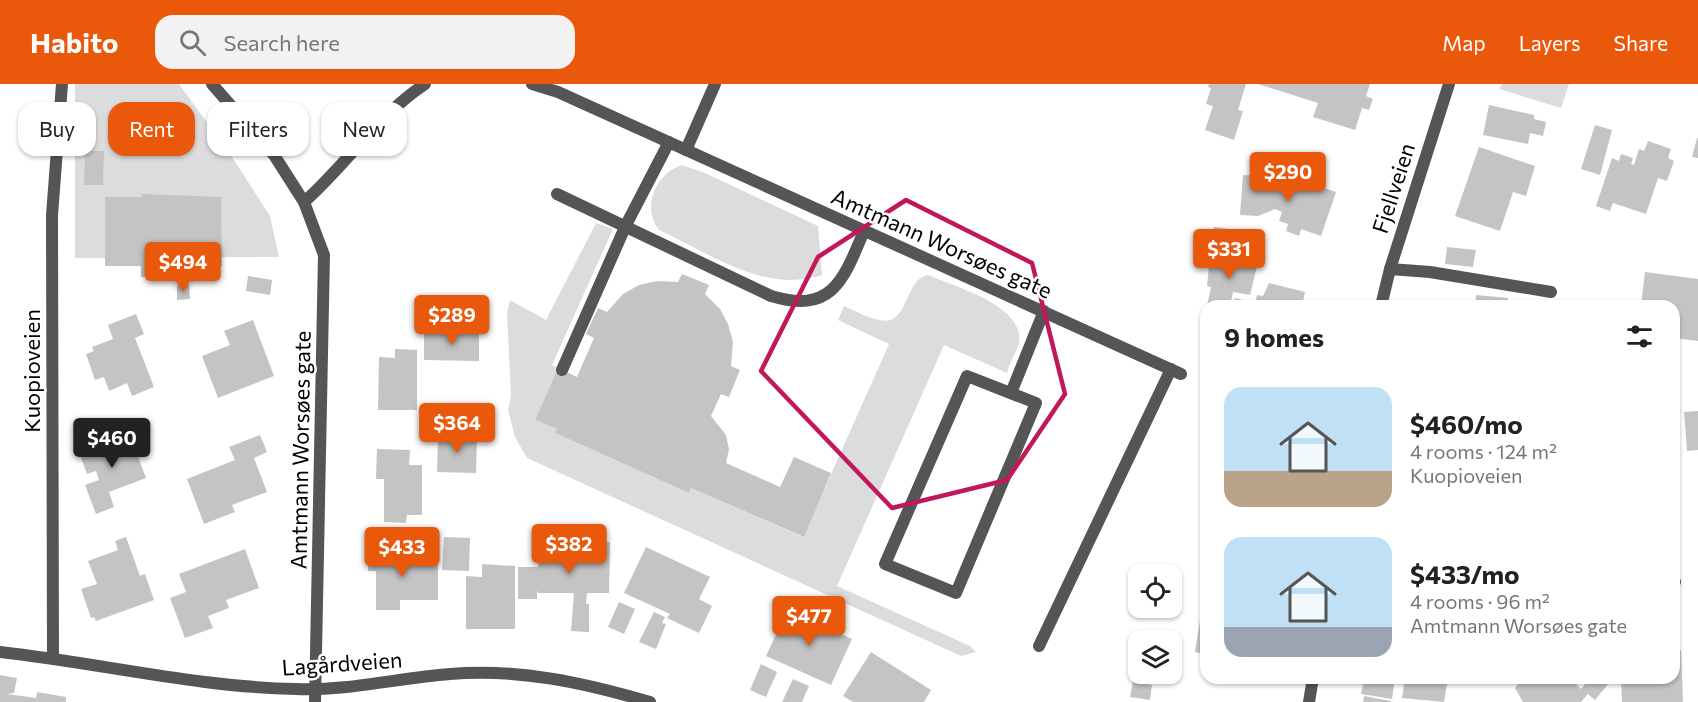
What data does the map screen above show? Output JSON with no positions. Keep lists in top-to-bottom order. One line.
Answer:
{"streets":{"street":["Fjellveien","Amtmann Worsøes gate","Kuopioveien","Lagårdveien"]},"crossings":[["Amtmann Worsøes gate","Lagårdveien"],["Kuopioveien","Lagårdveien"]],"page":{"header":"Habito","search":"Search here","nav":["Map","Layers","Share"],"chip":["Buy","Rent","Filters","New"],"price":["$290","$331","$494","$289","$364","$460","$382","$433","$477"],"heading":"9 homes","list":[{"name":"$460/mo","note":"4 rooms · 124 m² · Kuopioveien"},{"name":"$433/mo","note":"4 rooms · 96 m² · Amtmann Worsøes gate"}]}}
